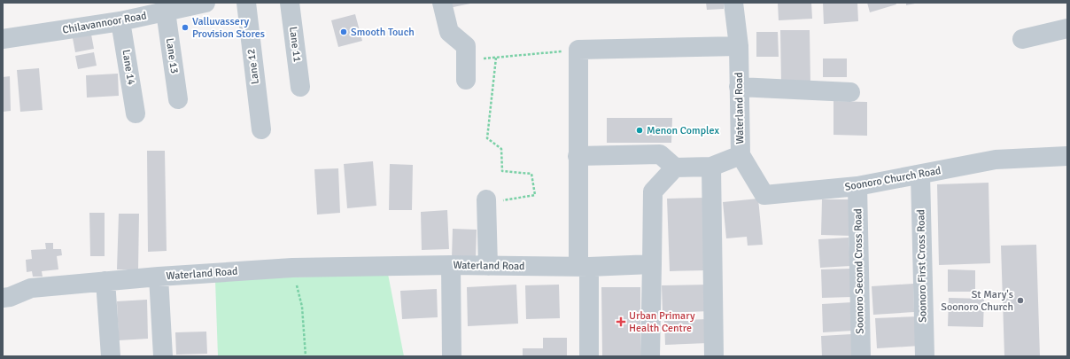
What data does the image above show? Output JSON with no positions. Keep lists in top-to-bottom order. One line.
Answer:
{"streets":{"street":["Chilavannoor Road","Lane 11","Lane 13","Lane 12","Lane 14","Waterland Road","Soonoro Church Road","Soonoro First Cross Road","Soonoro Second Cross Road"]},"crossings":[["Chilavannoor Road","Lane 13"],["Chilavannoor Road","Lane 14"],["Waterland Road","Soonoro Church Road"],["Soonoro Church Road","Soonoro First Cross Road"],["Soonoro Church Road","Soonoro Second Cross Road"]],"places":{"other":["Valluvassery Provision Stores","Smooth Touch","Menon Complex","St Mary's Soonoro Church"],"health":["Urban Primary Health Centre"]}}
